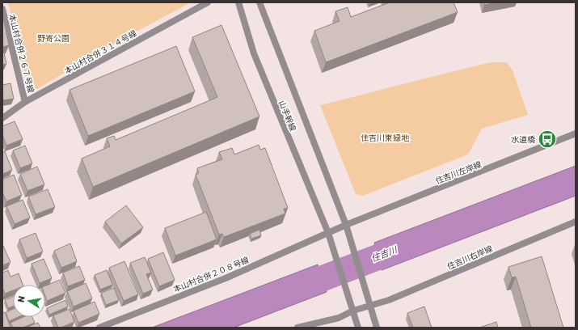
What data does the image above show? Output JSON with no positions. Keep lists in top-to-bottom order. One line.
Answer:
{"streets":{"street":["本山村合併３１４号線","本山村合併２６７号線","山手幹線","住吉川左岸線","住吉川右岸線","本山村合併２０８号線"]},"crossings":[["本山村合併３１４号線","本山村合併２６７号線"],["山手幹線","住吉川左岸線"],["山手幹線","本山村合併２０８号線"],["住吉川左岸線","本山村合併２０８号線"]],"water":["住吉川"],"parks":["野寄公園","住吉川東緑地"],"places":{"bus stop":["水道橋"]},"north":"left"}
